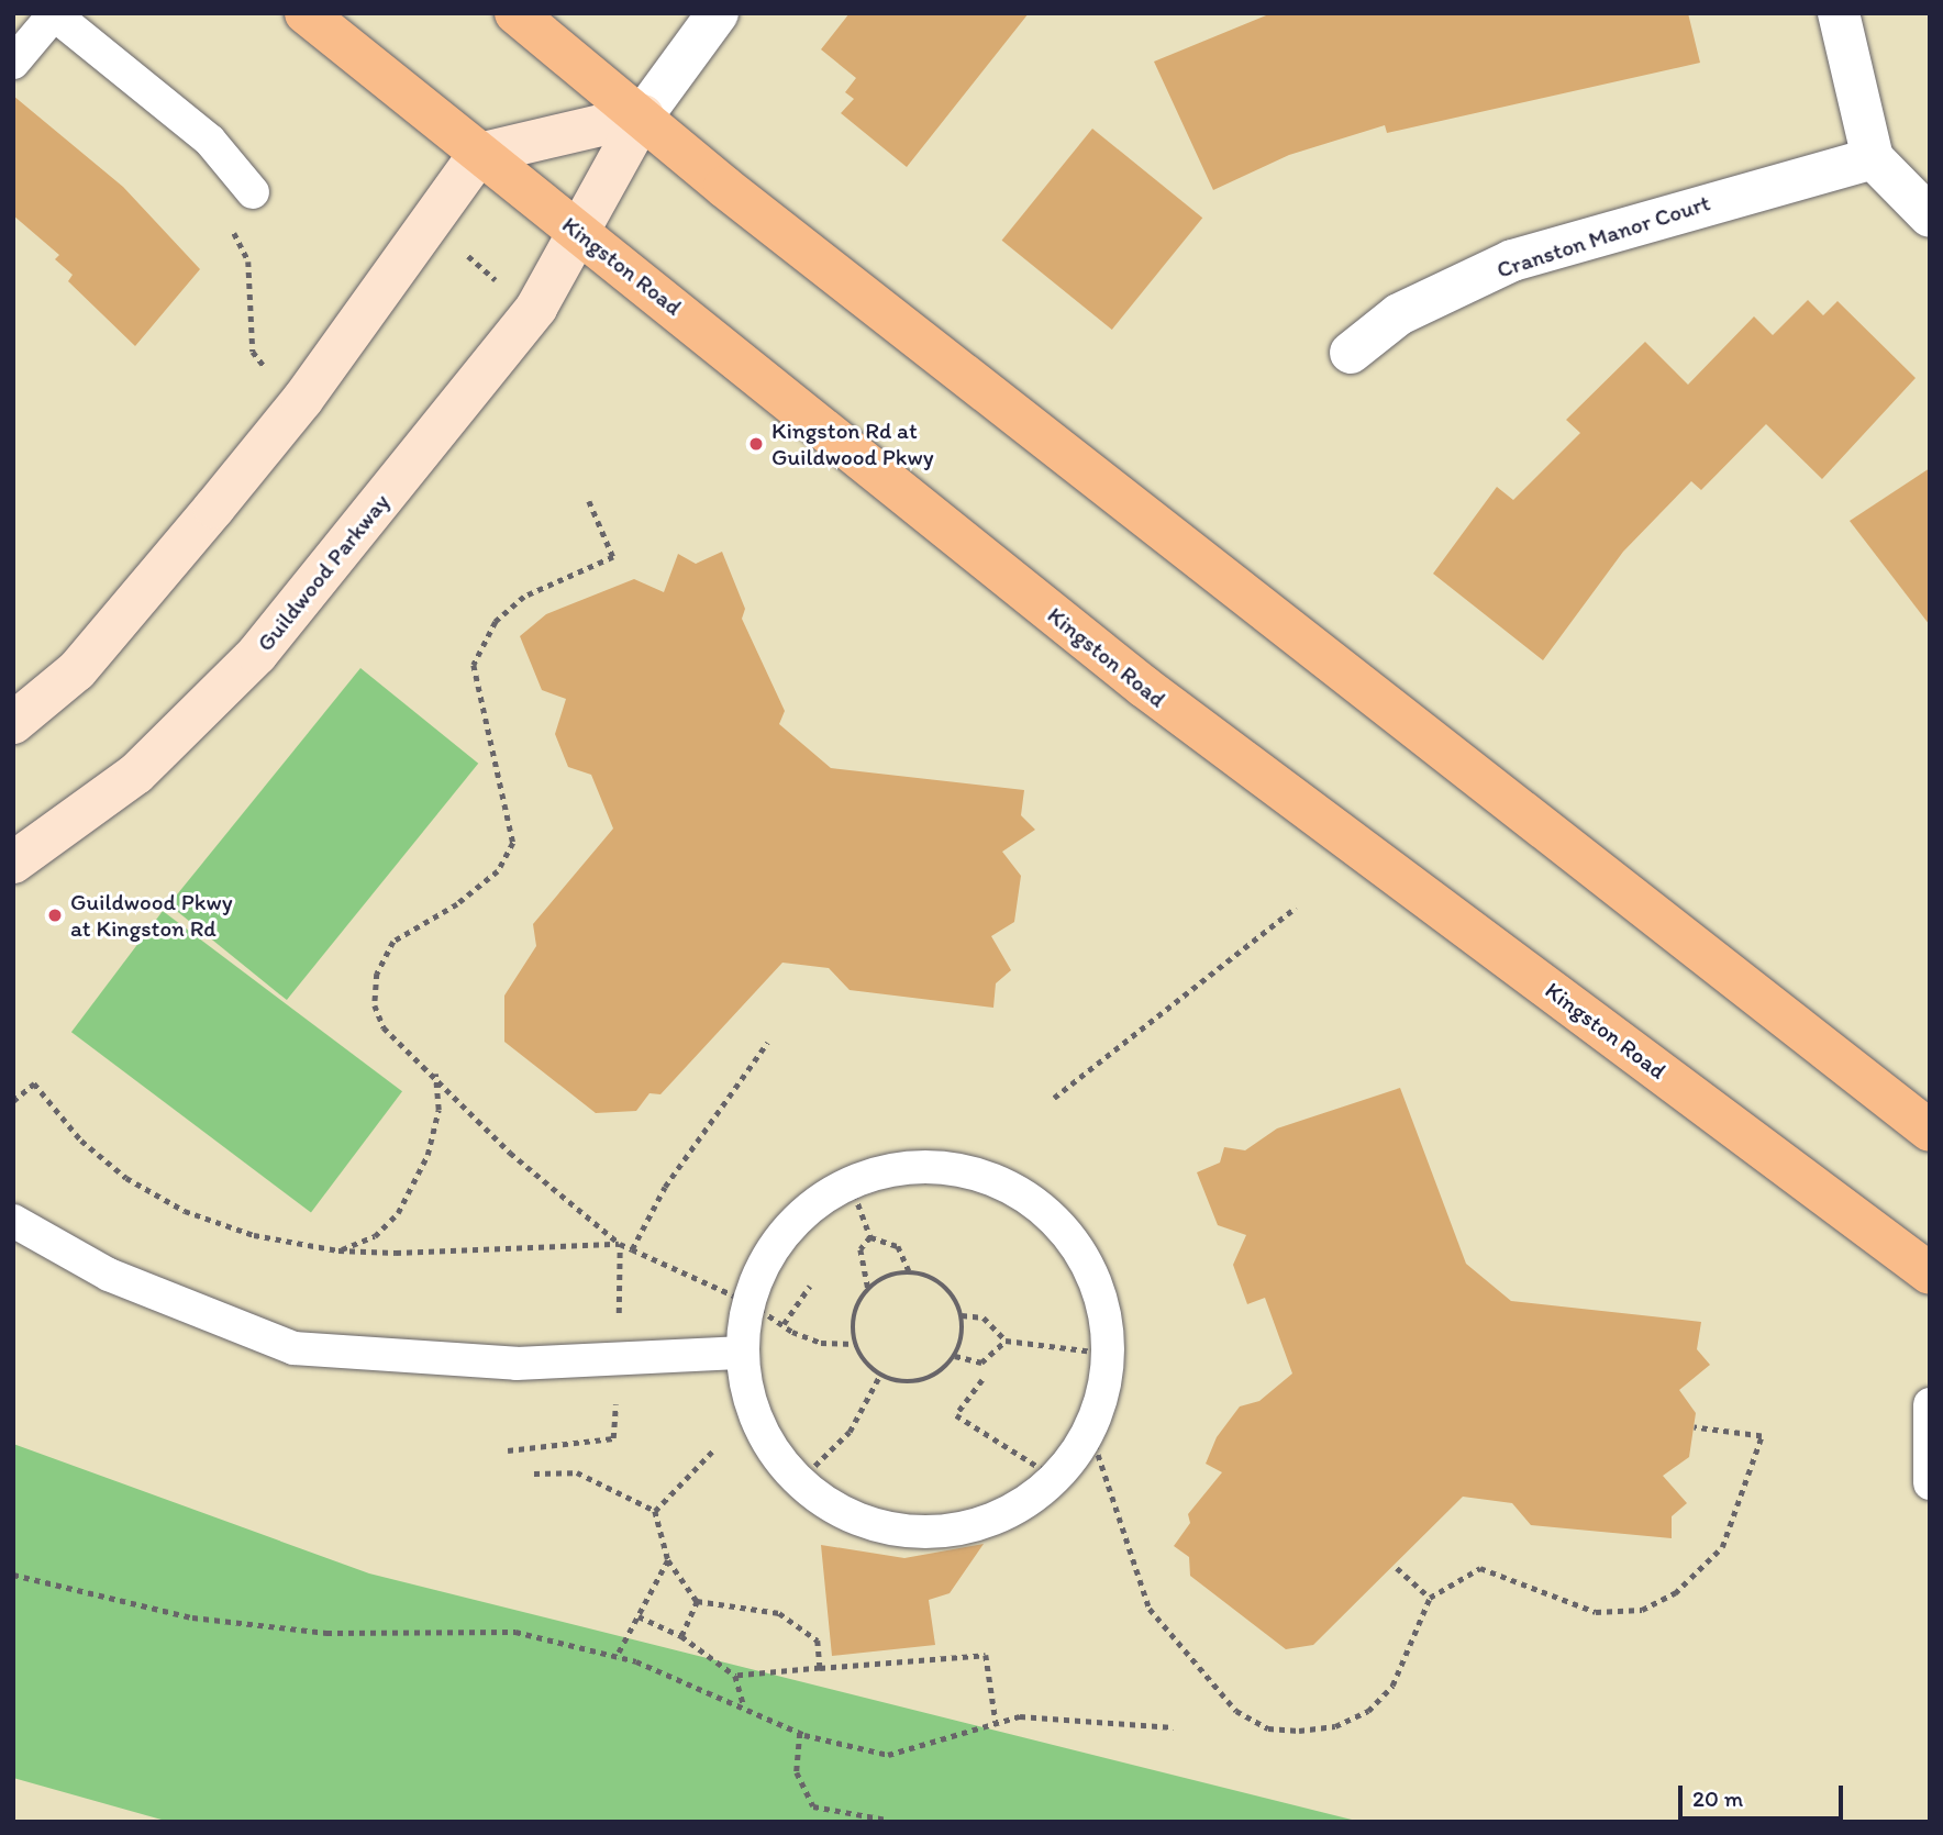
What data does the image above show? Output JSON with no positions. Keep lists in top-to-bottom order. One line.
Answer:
{"streets":{"main road":["Kingston Road"],"street":["Cranston Manor Court","Guildwood Parkway"]},"crossings":[["Kingston Road","Guildwood Parkway"]],"places":["Kingston Rd at Guildwood Pkwy","Guildwood Pkwy at Kingston Rd"],"scale_bar":"20 m"}
